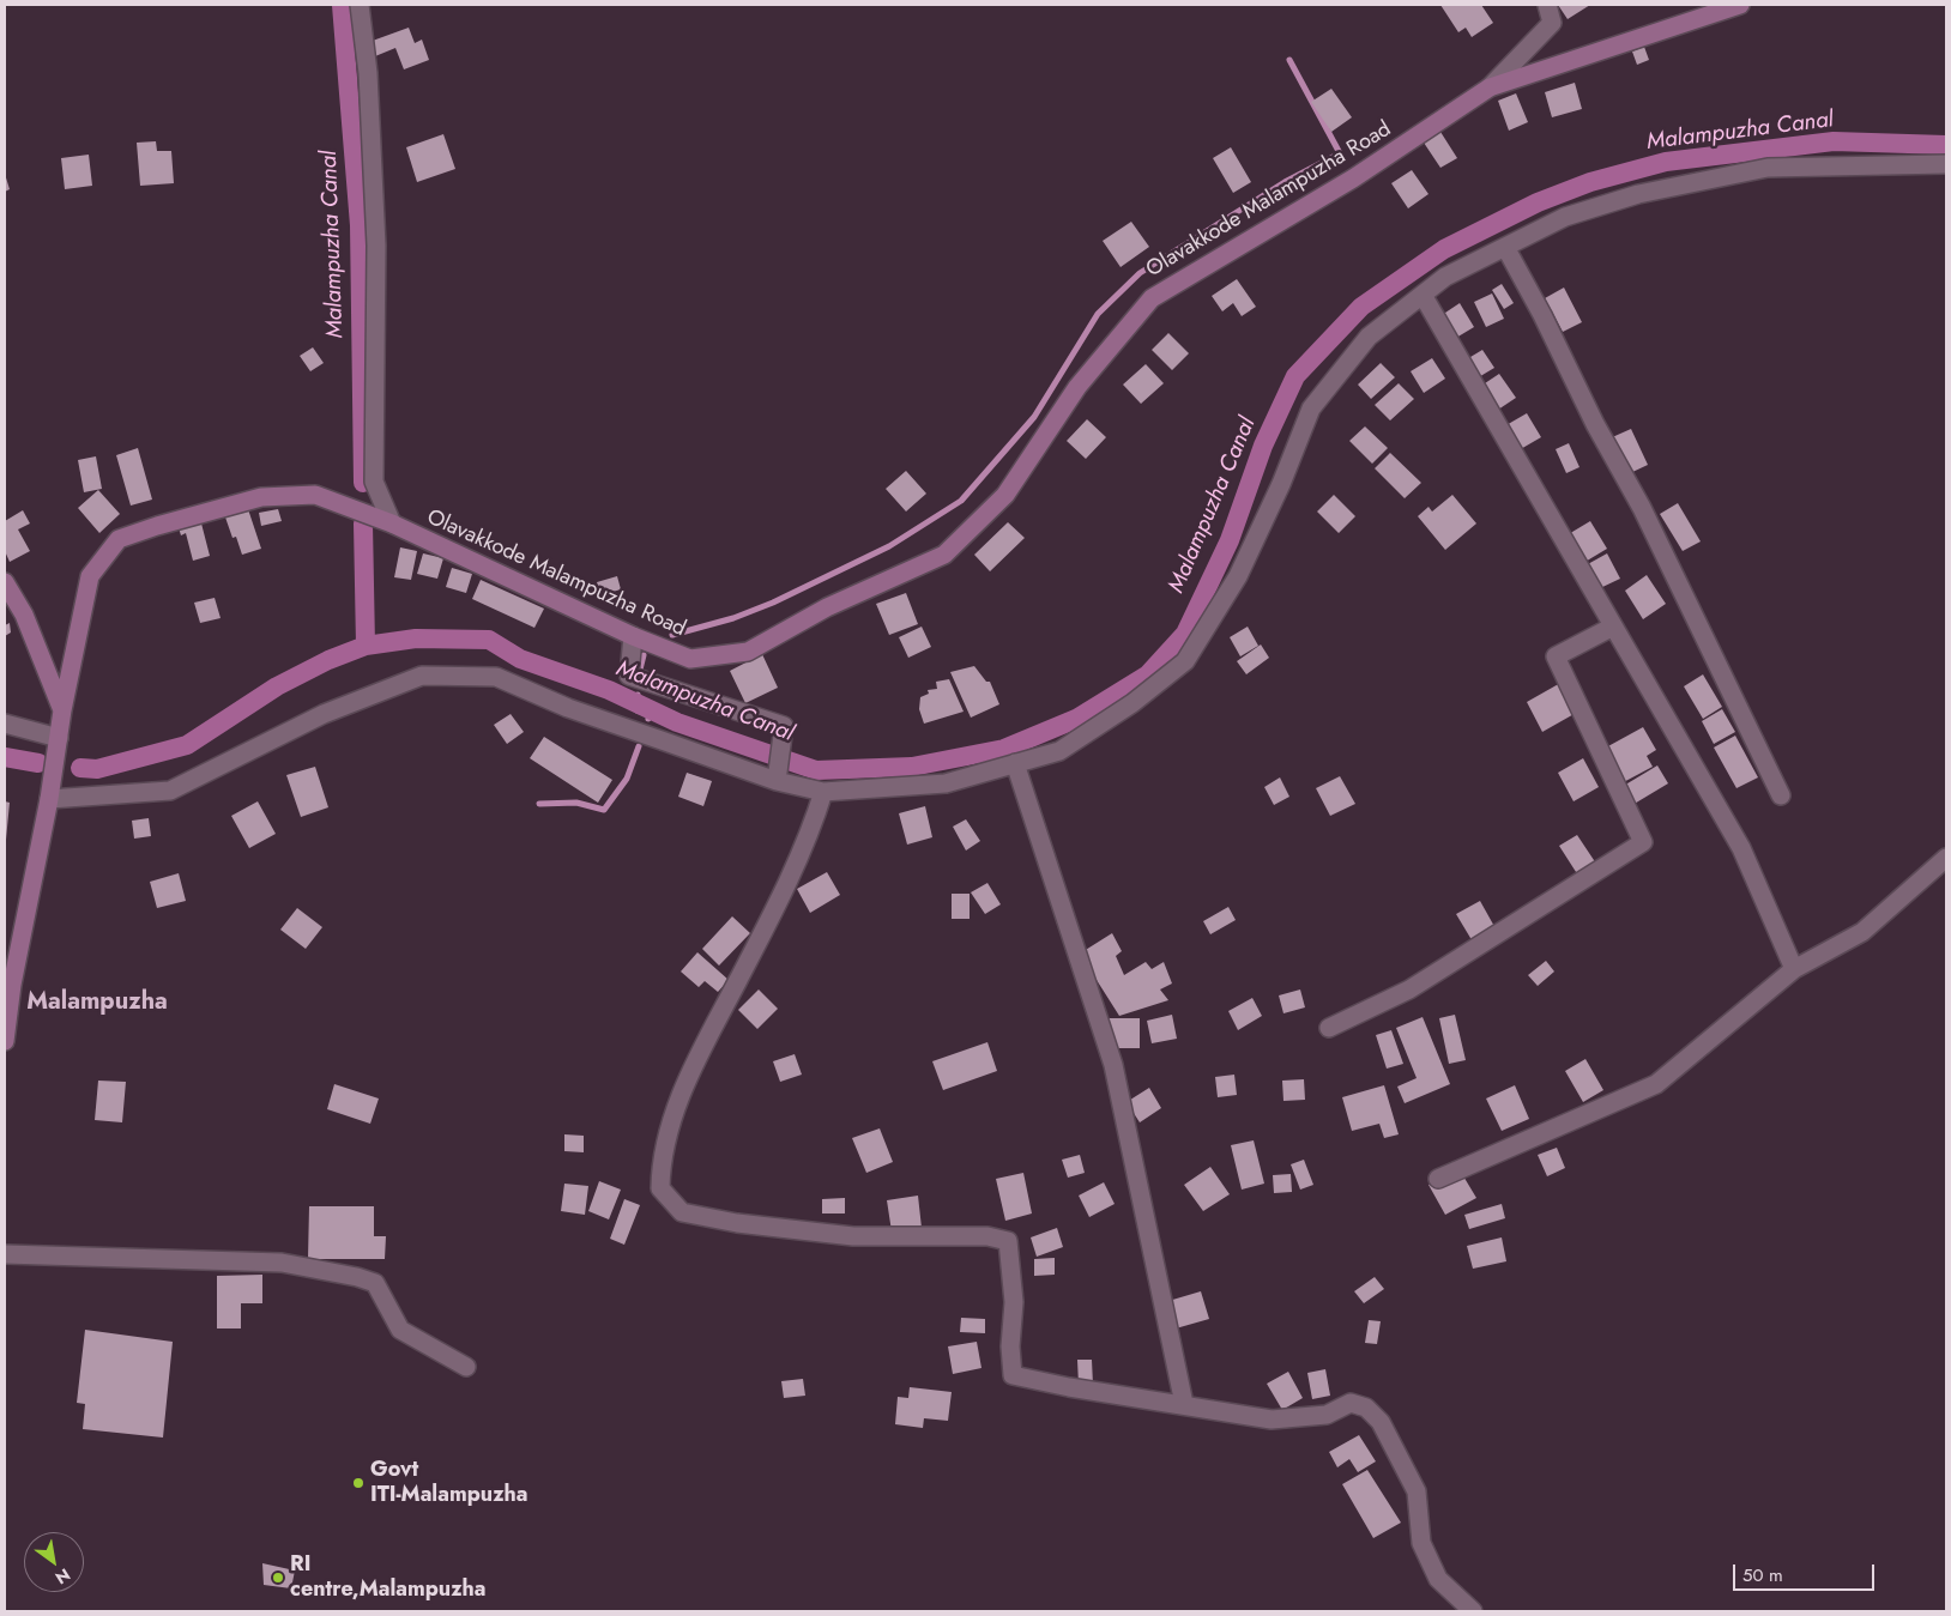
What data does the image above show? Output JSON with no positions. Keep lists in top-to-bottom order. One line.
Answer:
{"streets":{"main road":["Olavakkode Malampuzha Road"]},"districts":["Malampuzha"],"water":["Malampuzha Canal"],"places":["Govt ITI-Malampuzha","RI centre,Malampuzha"],"scale_bar":"50 m","north":"bottom right"}
